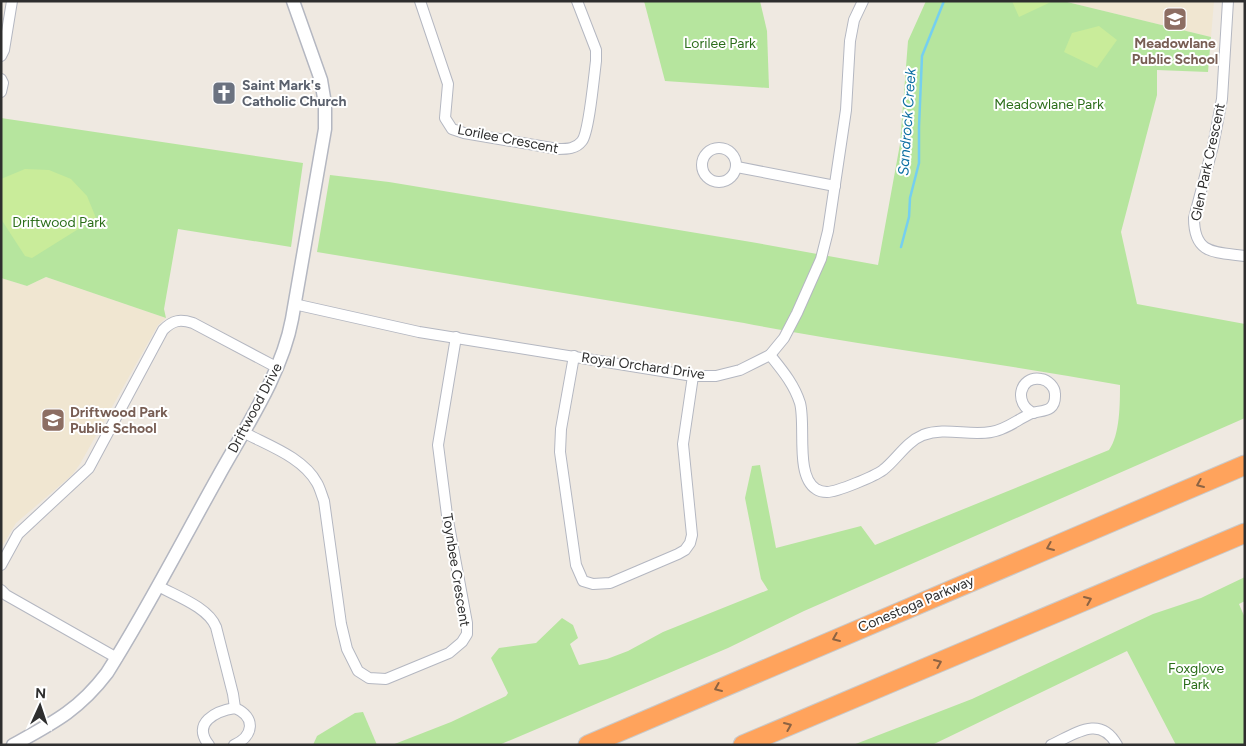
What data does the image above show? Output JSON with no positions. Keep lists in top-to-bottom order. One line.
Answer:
{"streets":{"highway":["Conestoga Parkway"],"street":["Lorilee Crescent","Glen Park Crescent","Royal Orchard Drive","Driftwood Drive","Toynbee Crescent"]},"crossings":[["Royal Orchard Drive","Driftwood Drive"],["Royal Orchard Drive","Toynbee Crescent"],["Driftwood Drive","Toynbee Crescent"]],"water":["Sandrock Creek"],"parks":["Lorilee Park","Meadowlane Park","Driftwood Park","Foxglove Park"],"places":{"school or university":["Meadowlane Public School","Driftwood Park Public School"],"church":["Saint Mark's Catholic Church"]},"north":"top"}
